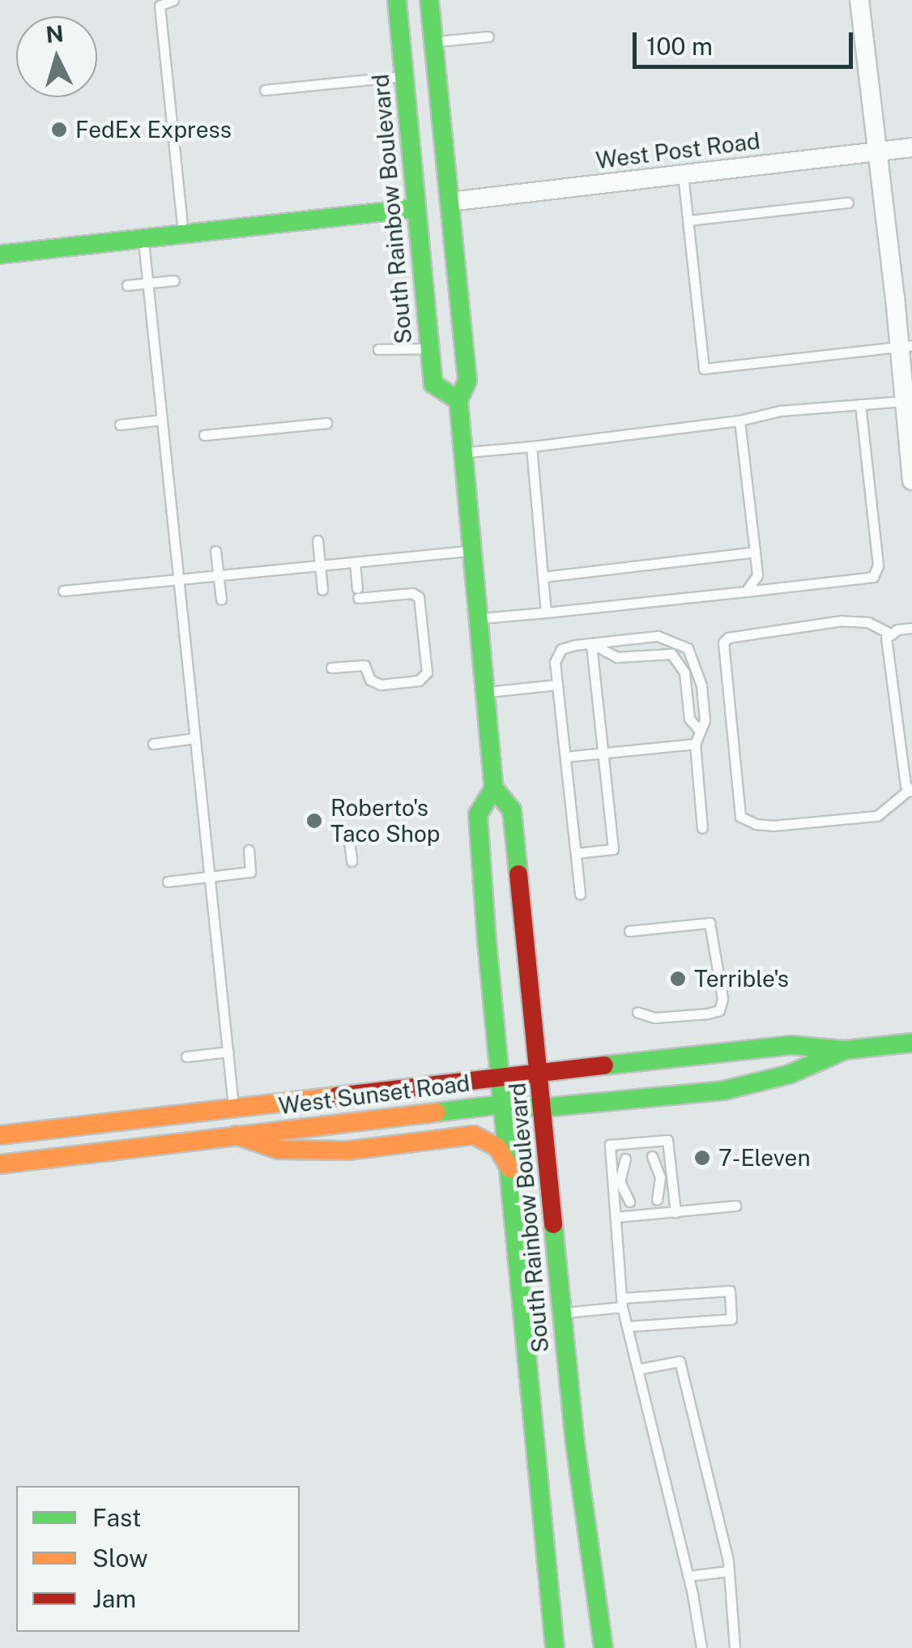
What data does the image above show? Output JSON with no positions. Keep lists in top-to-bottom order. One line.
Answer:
{"streets":{"main road":["South Rainbow Boulevard","West Sunset Road"],"street":["West Post Road"]},"crossings":[["West Post Road","South Rainbow Boulevard"],["South Rainbow Boulevard","West Sunset Road"]],"places":["FedEx Express","Roberto's Taco Shop","Terrible's","7-Eleven"],"legend":["Fast","Slow","Jam"],"scale_bar":"100 m","north":"top"}
